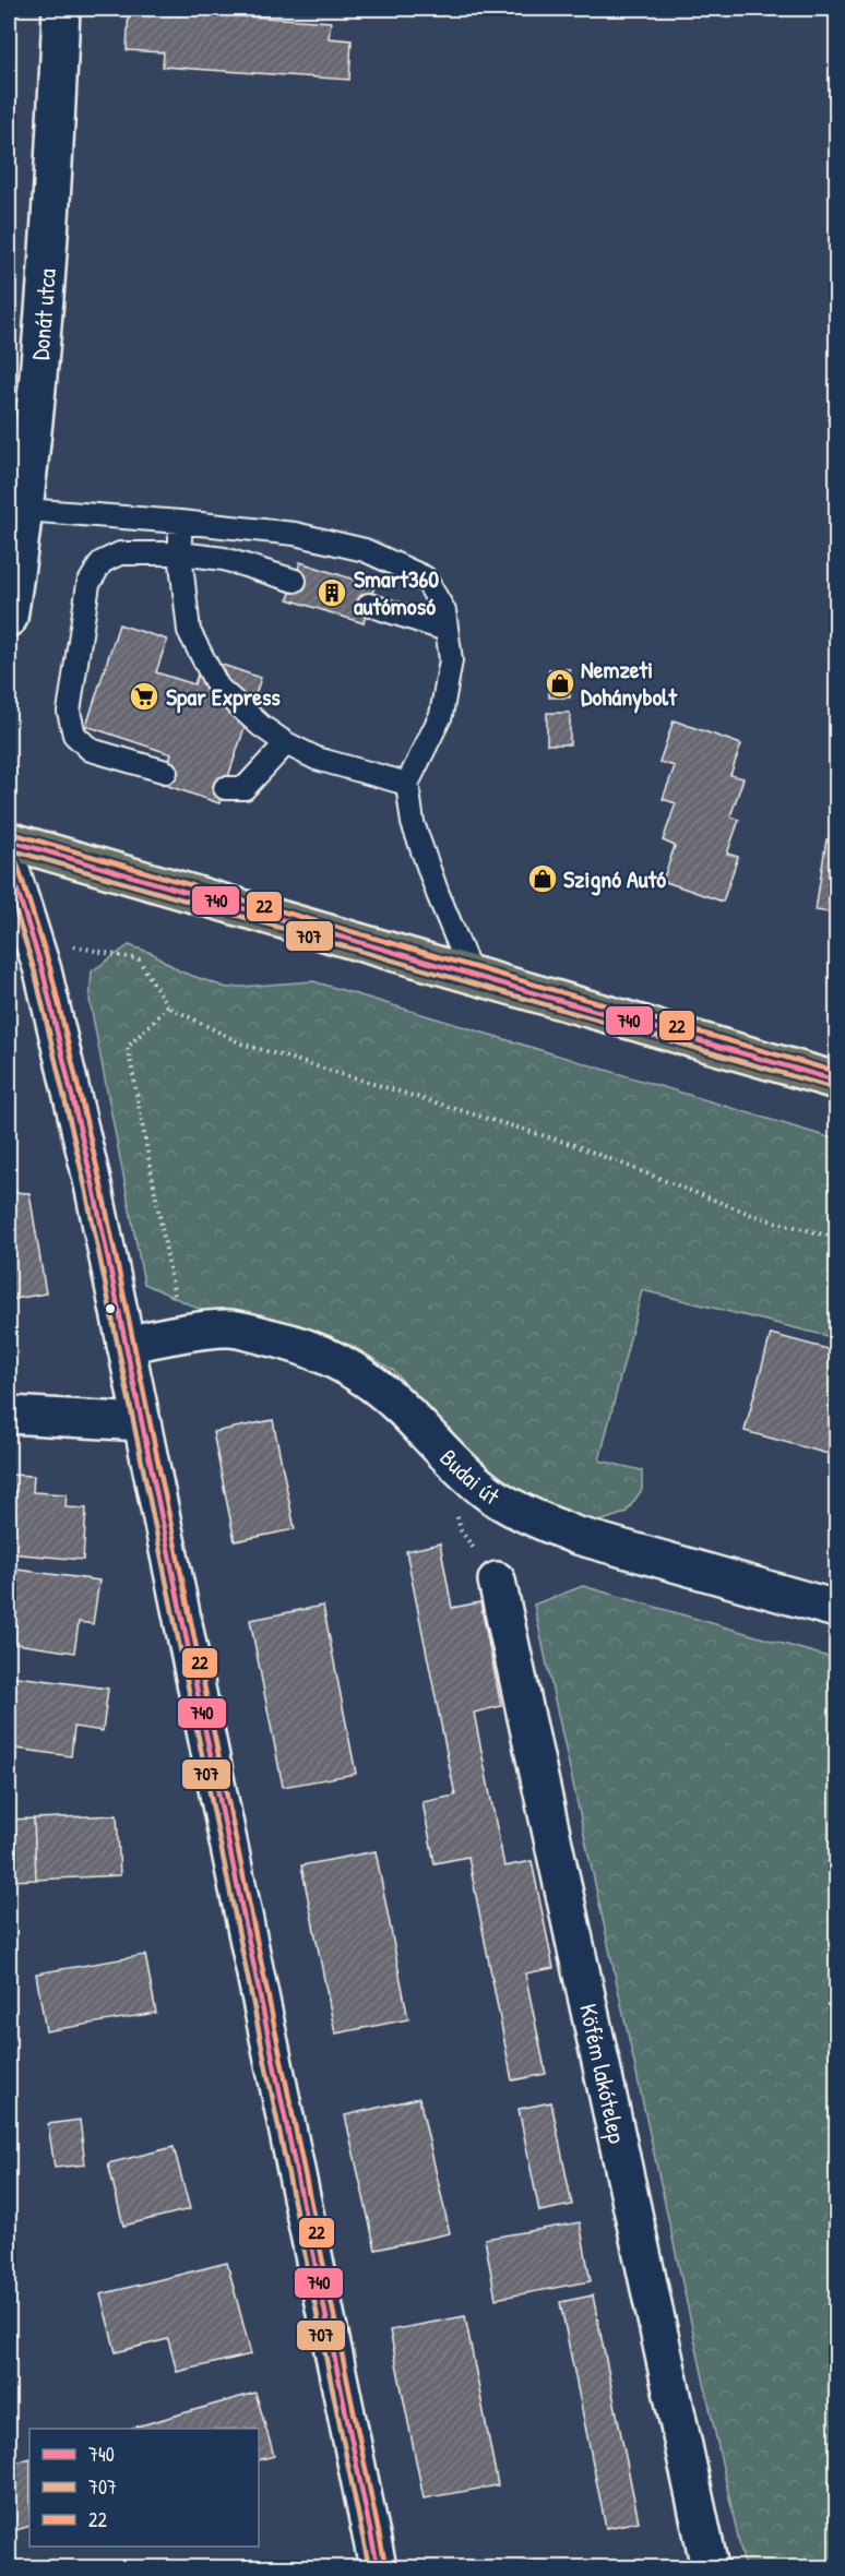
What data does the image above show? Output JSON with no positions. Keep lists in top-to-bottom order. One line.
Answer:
{"streets":{"street":["Donát utca","Budai út","Köfém lakótelep"]},"places":{"building":["Smart360 autómosó"],"shop":["Nemzeti Dohánybolt","Szignó Autó"],"supermarket":["Spar Express"]},"lines":["transit line 22","transit line 740","transit line 707"],"legend":["740","707","22"]}
